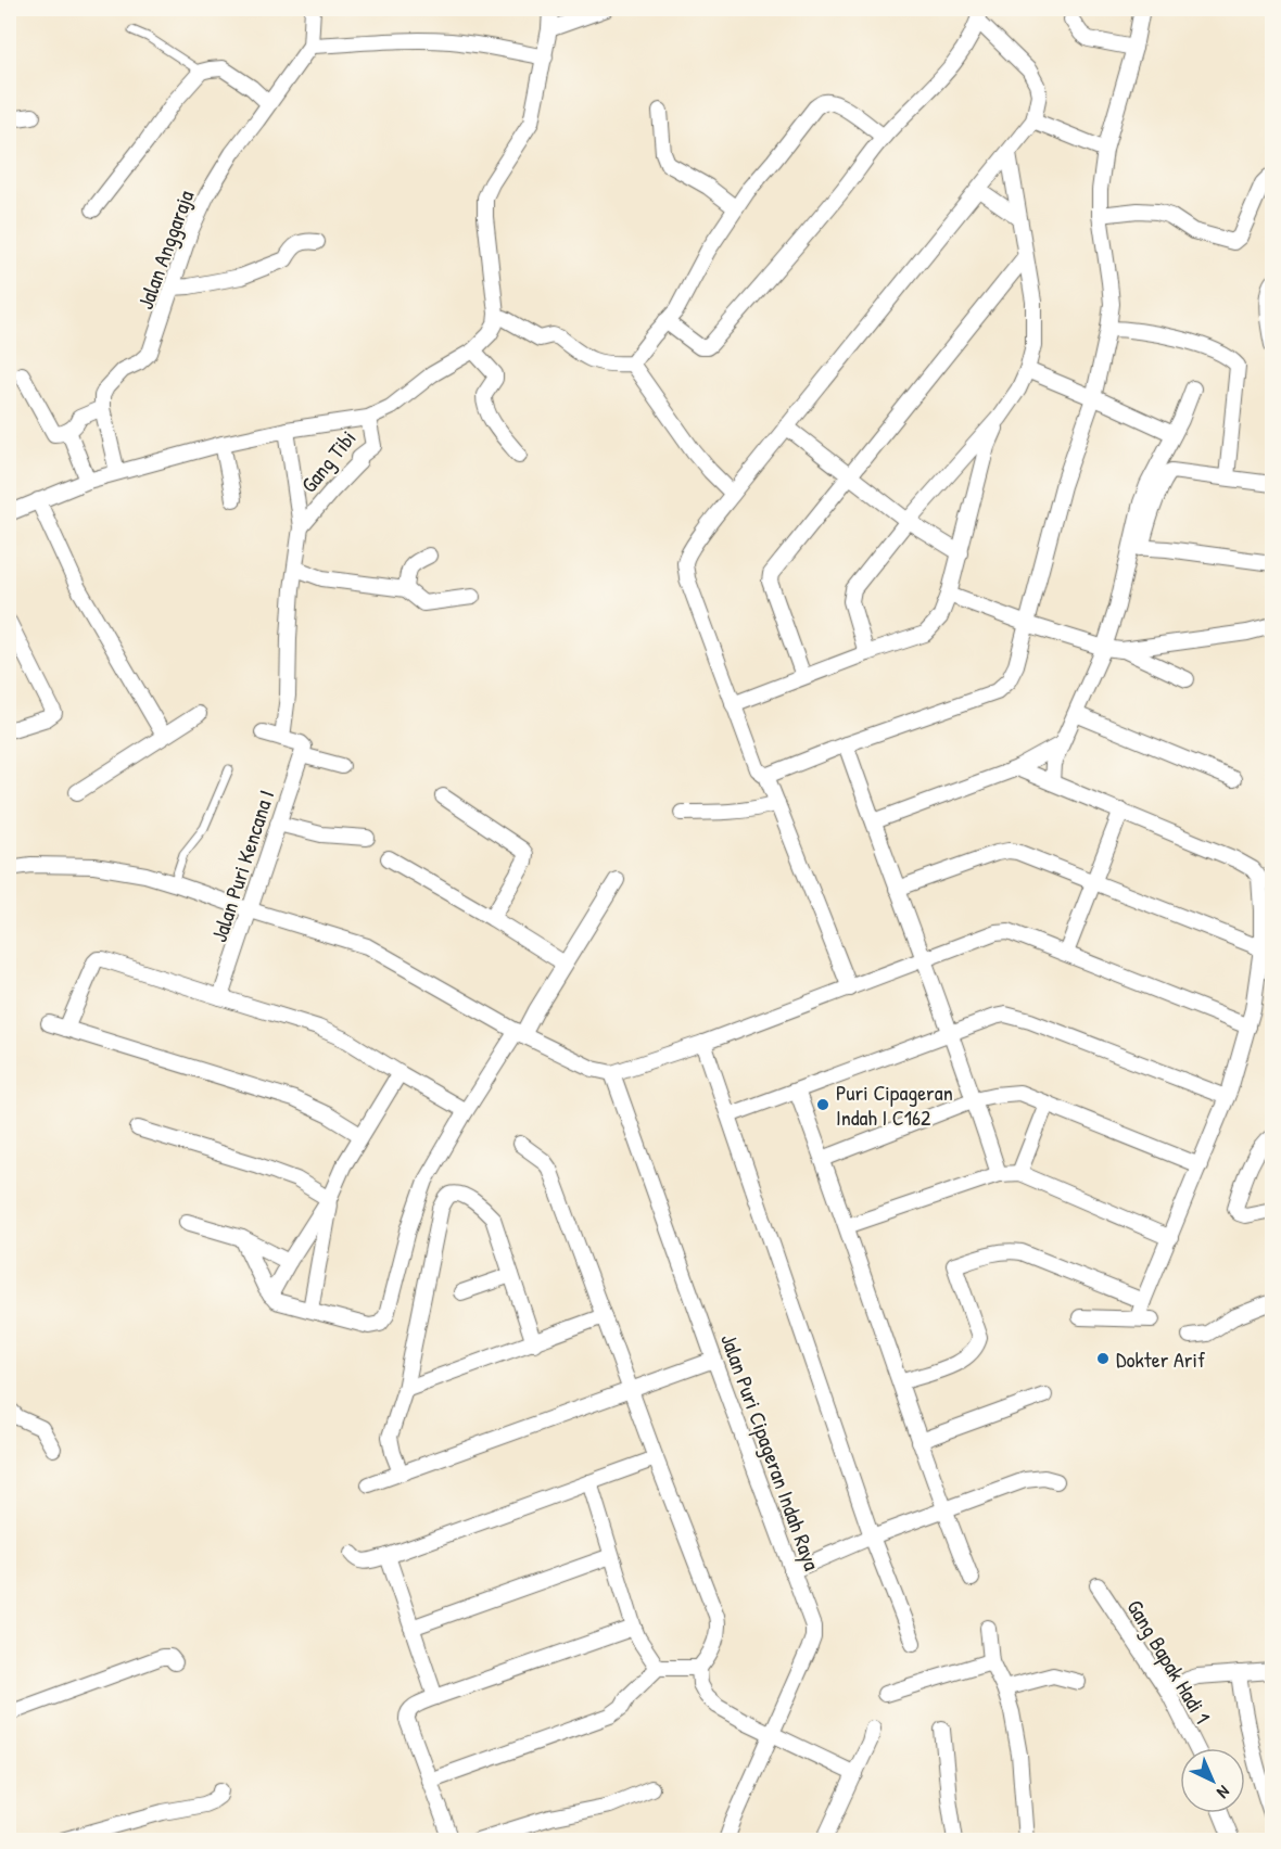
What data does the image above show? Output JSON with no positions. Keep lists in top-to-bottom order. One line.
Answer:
{"streets":{"street":["Jalan Anggaraja","Gang Tibi","Jalan Puri Kencana I","Jalan Puri Cipageran Indah Raya","Gang Bapak Hadi 1"]},"places":["Puri Cipageran Indah I C162","Dokter Arif"],"north":"bottom right"}
